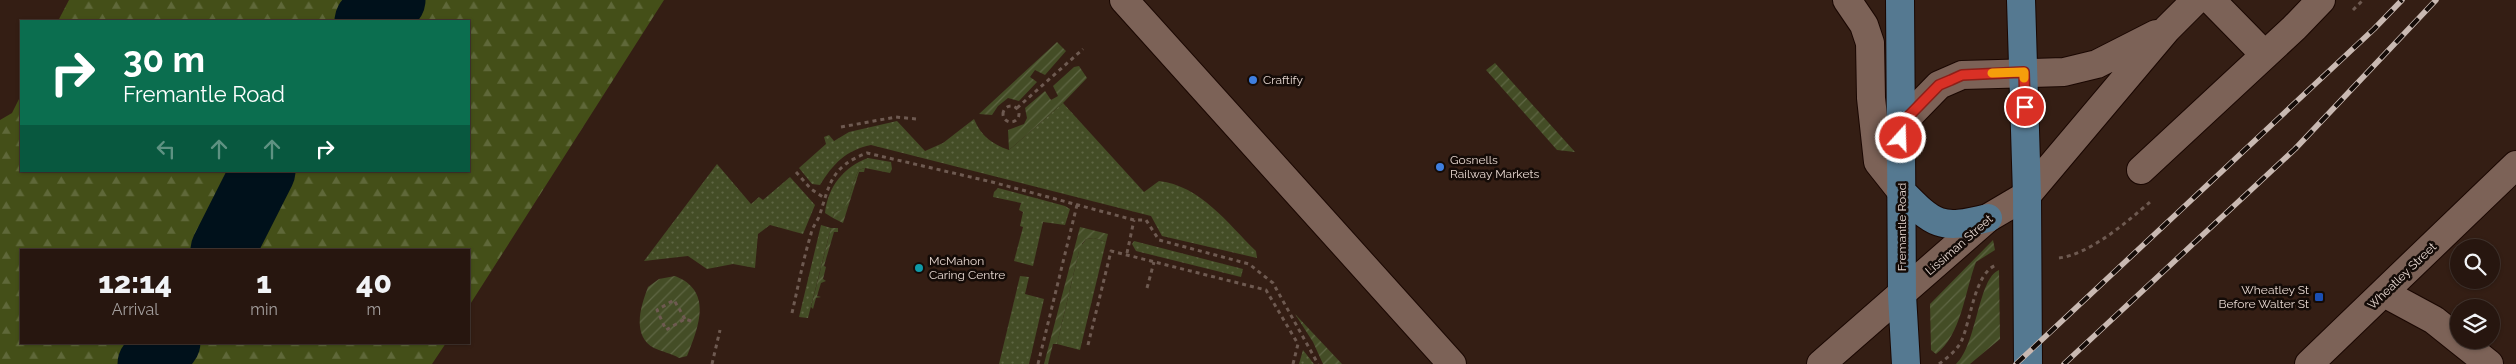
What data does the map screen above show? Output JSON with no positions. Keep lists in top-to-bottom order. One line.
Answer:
{"streets":{"main road":["Fremantle Road"],"street":["Lissiman Street","Wheatley Street"]},"crossings":[["Fremantle Road","Lissiman Street"]],"places":{"other":["Craftify","Gosnells Railway Markets","McMahon Caring Centre"],"transit":["Wheatley St Before Walter St"]},"page":{"turn":["30 m","Fremantle Road"],"eta":["12:14","Arrival","1","min","40","m"]}}
